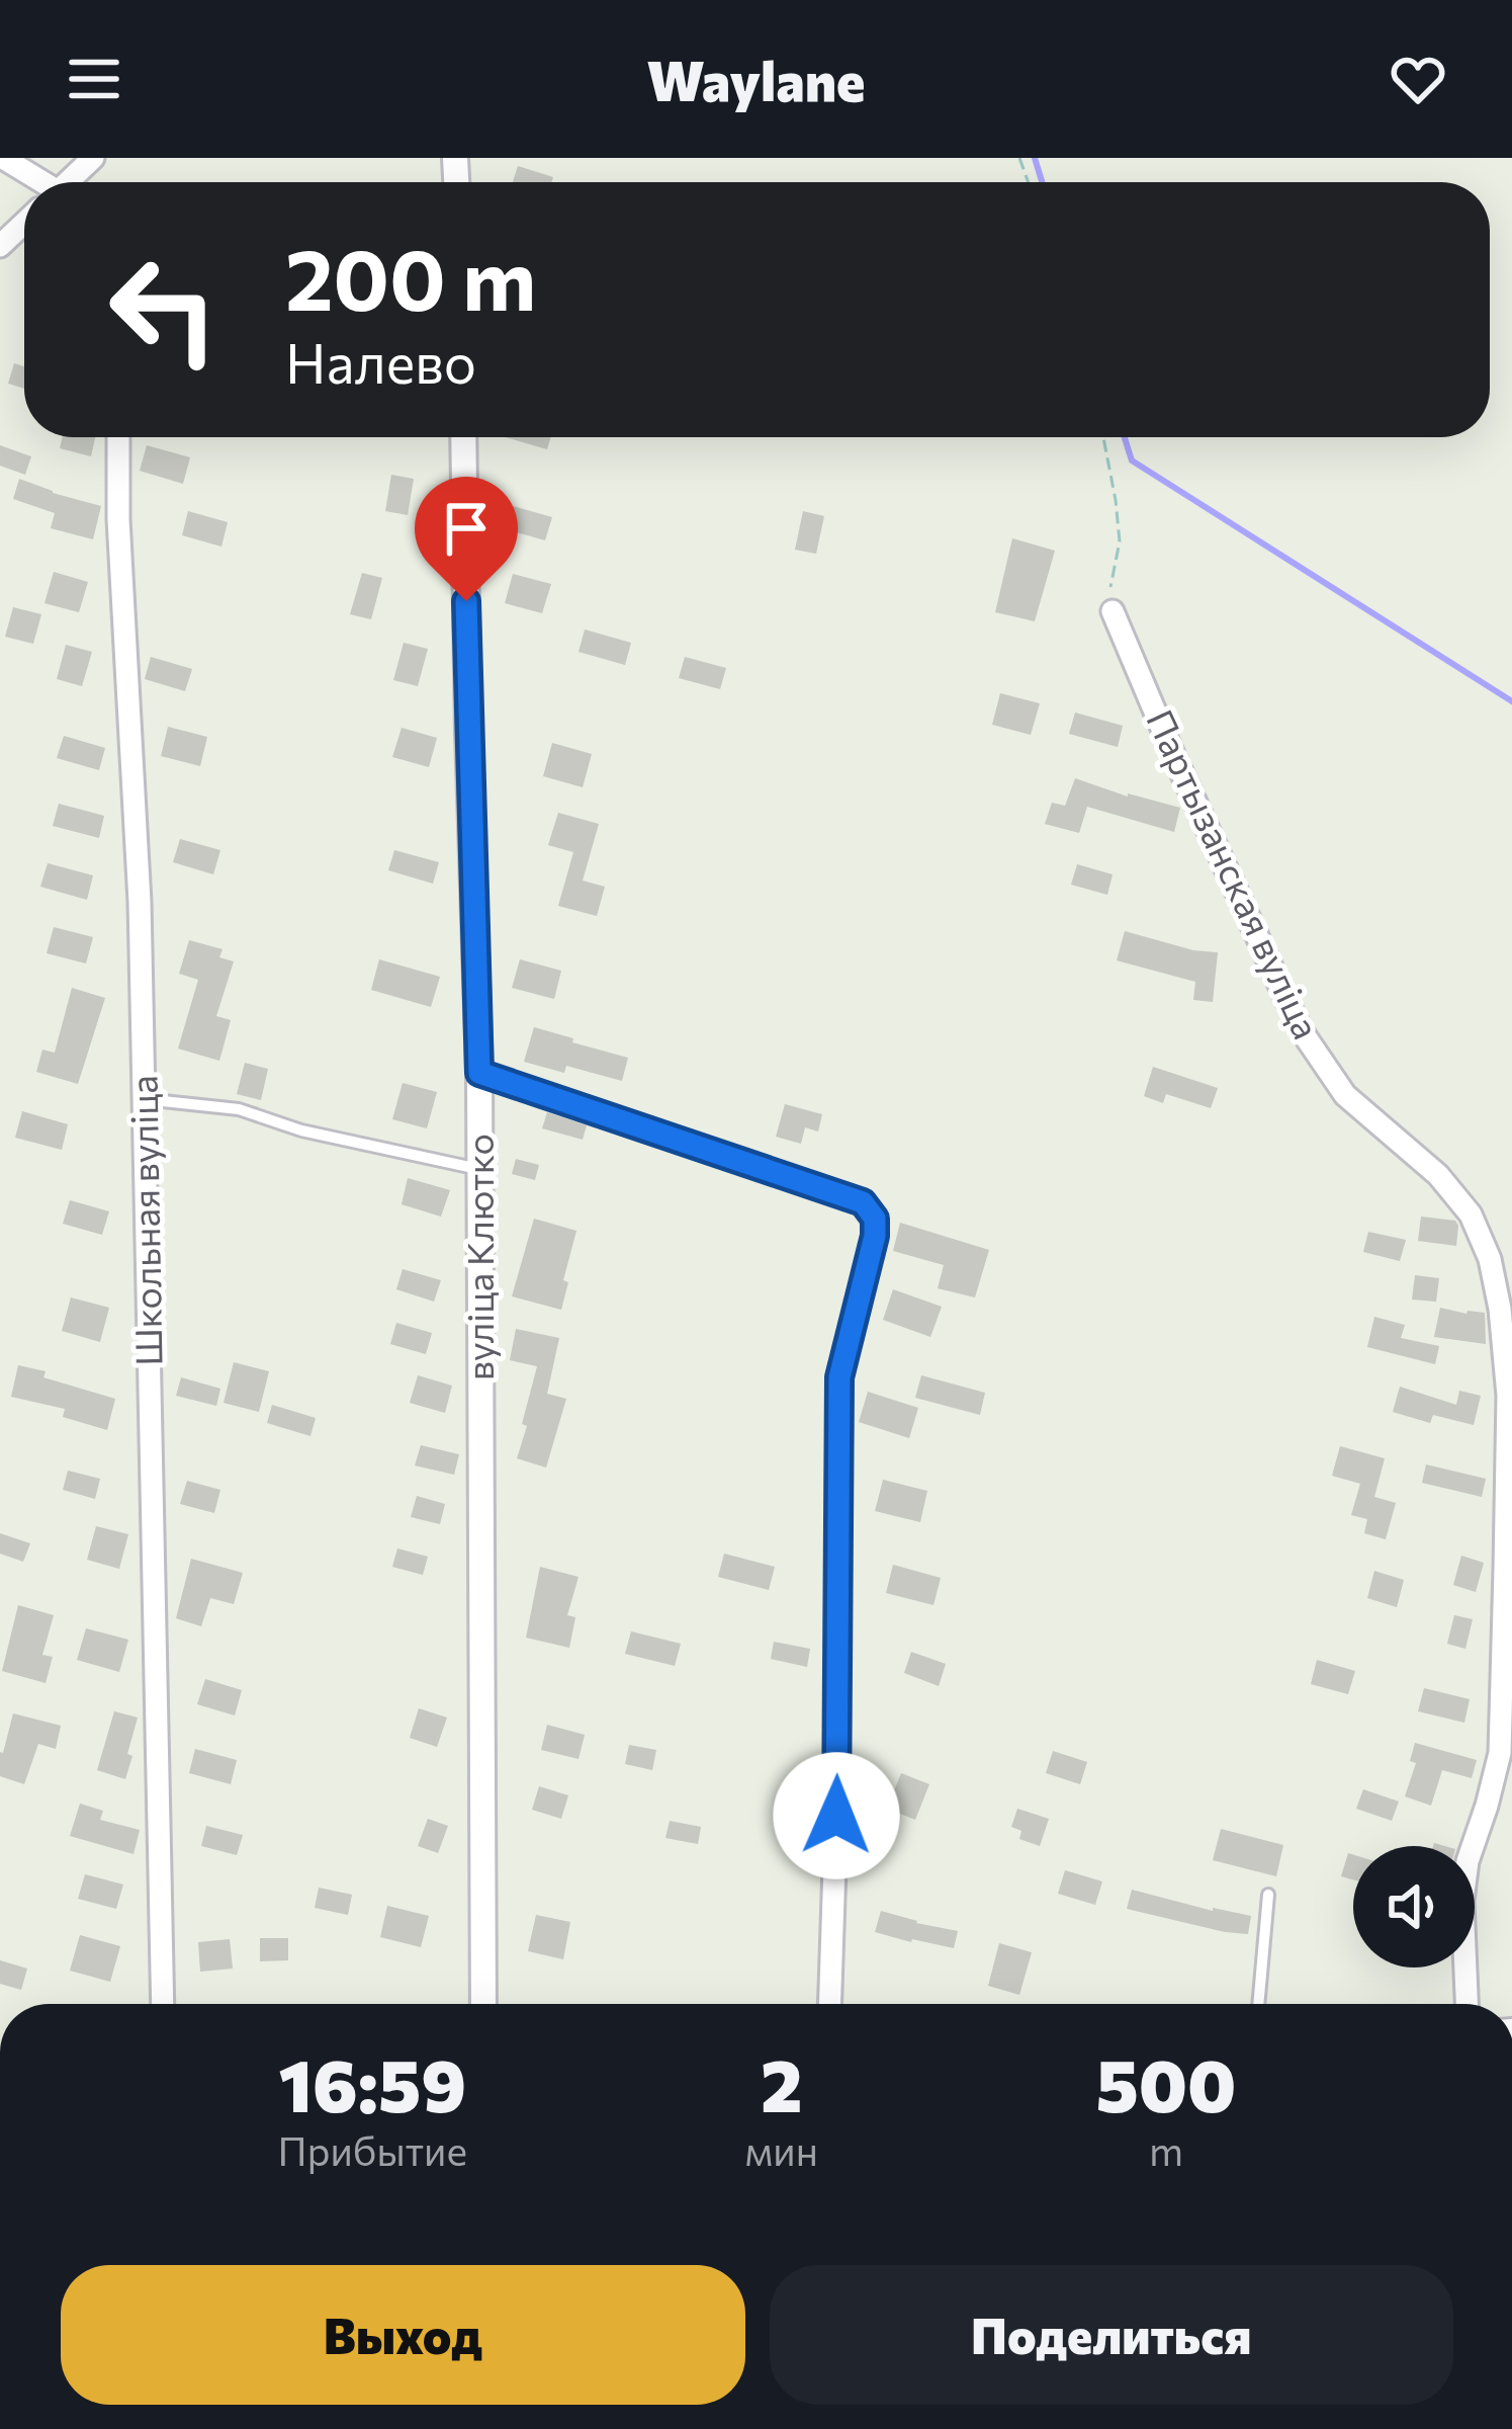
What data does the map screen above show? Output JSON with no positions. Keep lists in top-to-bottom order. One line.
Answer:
{"streets":{"street":["Партызанская вуліца","Школьная вуліца","вуліца Клютко"]},"page":{"header":"Waylane","turn":["200 m","Налево"],"eta":["16:59","Прибытие","2","мин","500","m"],"buttons":["Выход","Поделиться"]}}
